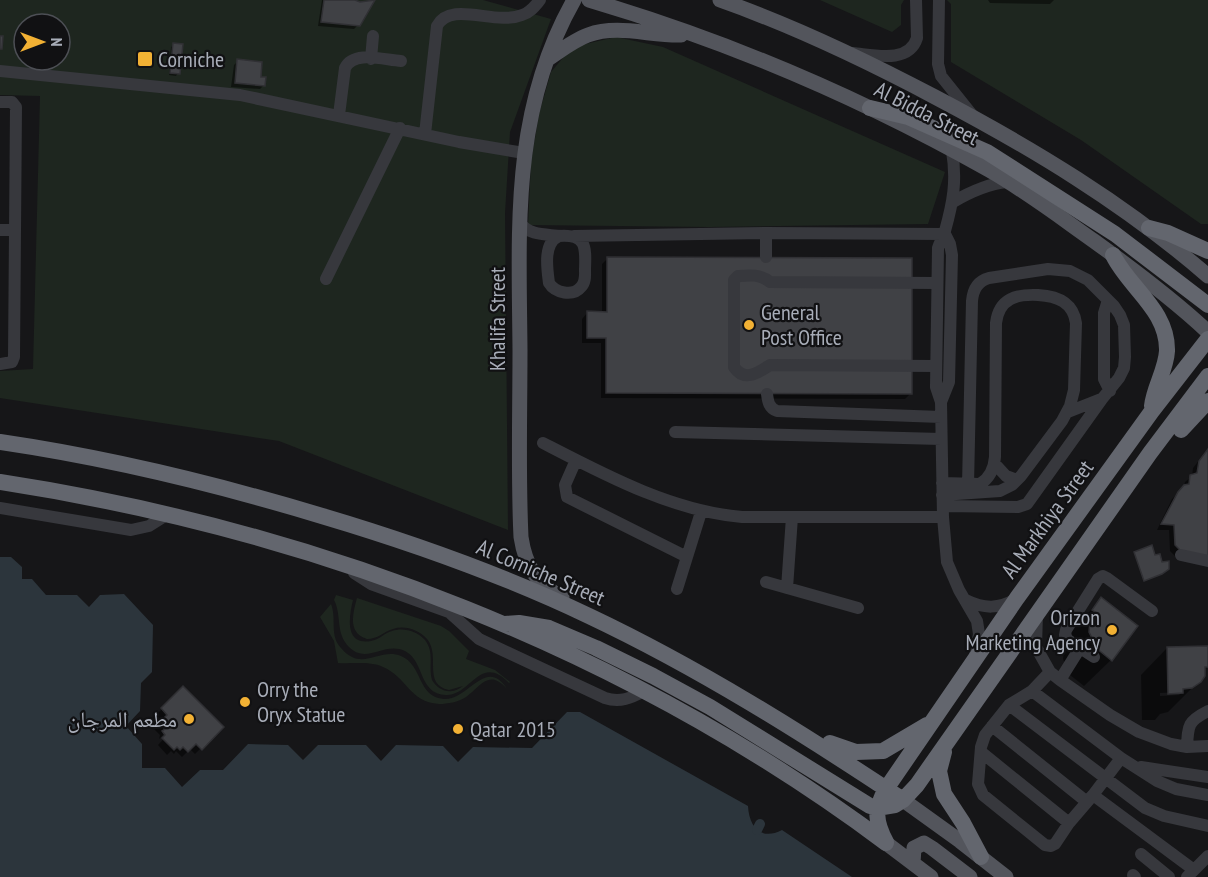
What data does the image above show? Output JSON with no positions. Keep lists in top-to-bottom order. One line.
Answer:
{"streets":{"highway":["Al Markhiya Street","Al Corniche Street"],"main road":["Al Bidda Street","Khalifa Street"]},"crossings":[["Khalifa Street","Al Corniche Street"],["Al Markhiya Street","Al Corniche Street"]],"places":{"transit":["Corniche"],"other":["General Post Office","Orizon Marketing Agency","Orry the Oryx Statue","مطعم المرجان","Qatar 2015"]},"north":"right"}
